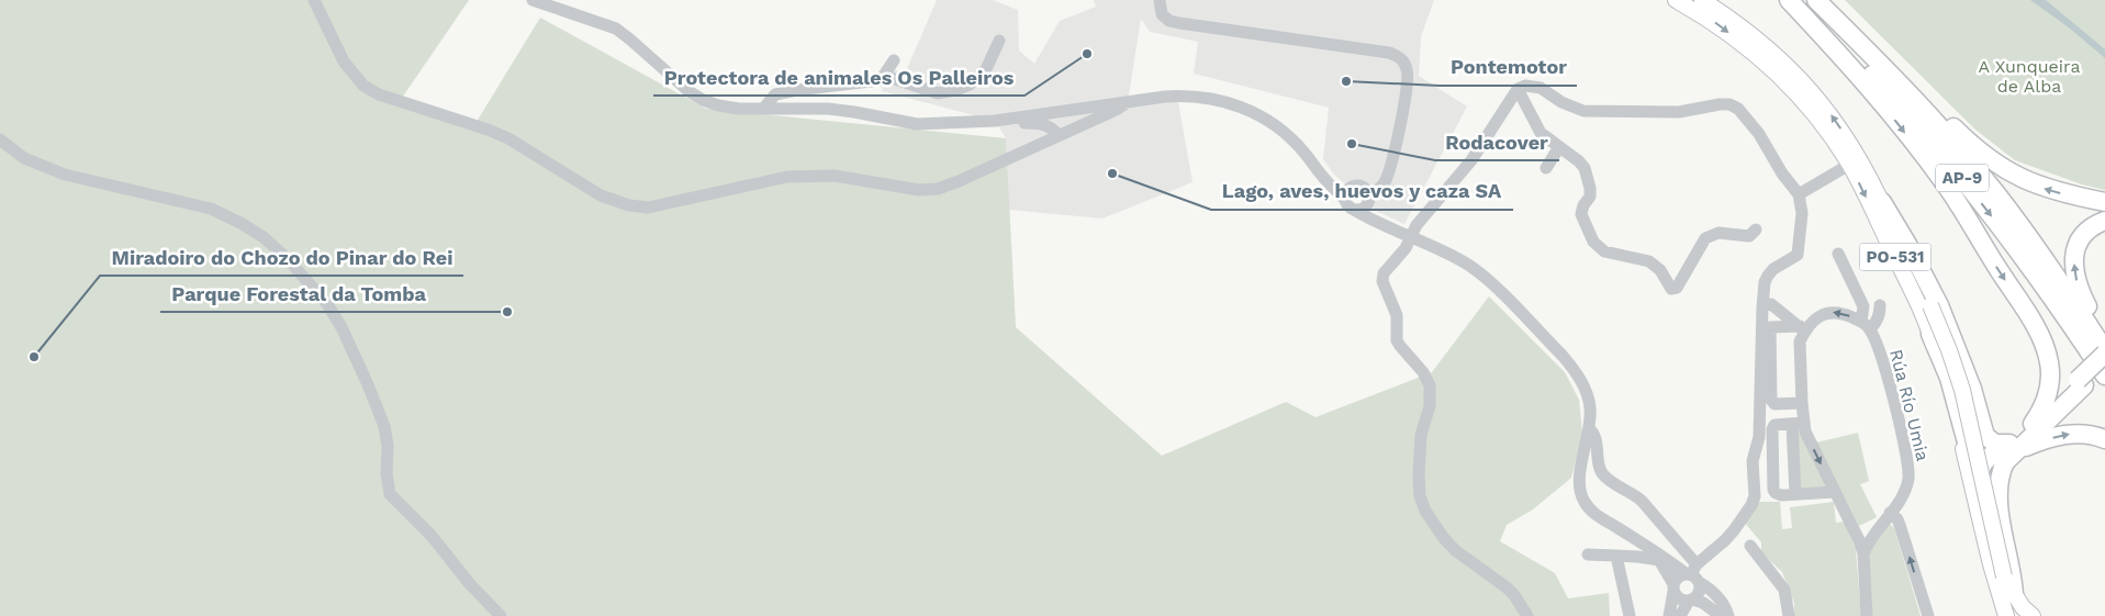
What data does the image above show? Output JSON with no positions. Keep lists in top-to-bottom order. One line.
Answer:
{"streets":{"highway":["AP-9"],"main road":["PO-531"],"street":["Rúa Río Umia"]},"parks":["A Xunqueira de Alba"],"places":["Protectora de animales Os Palleiros","Pontemotor","Rodacover","Lago, aves, huevos y caza SA","Parque Forestal da Tomba","Miradoiro do Chozo do Pinar do Rei"]}
